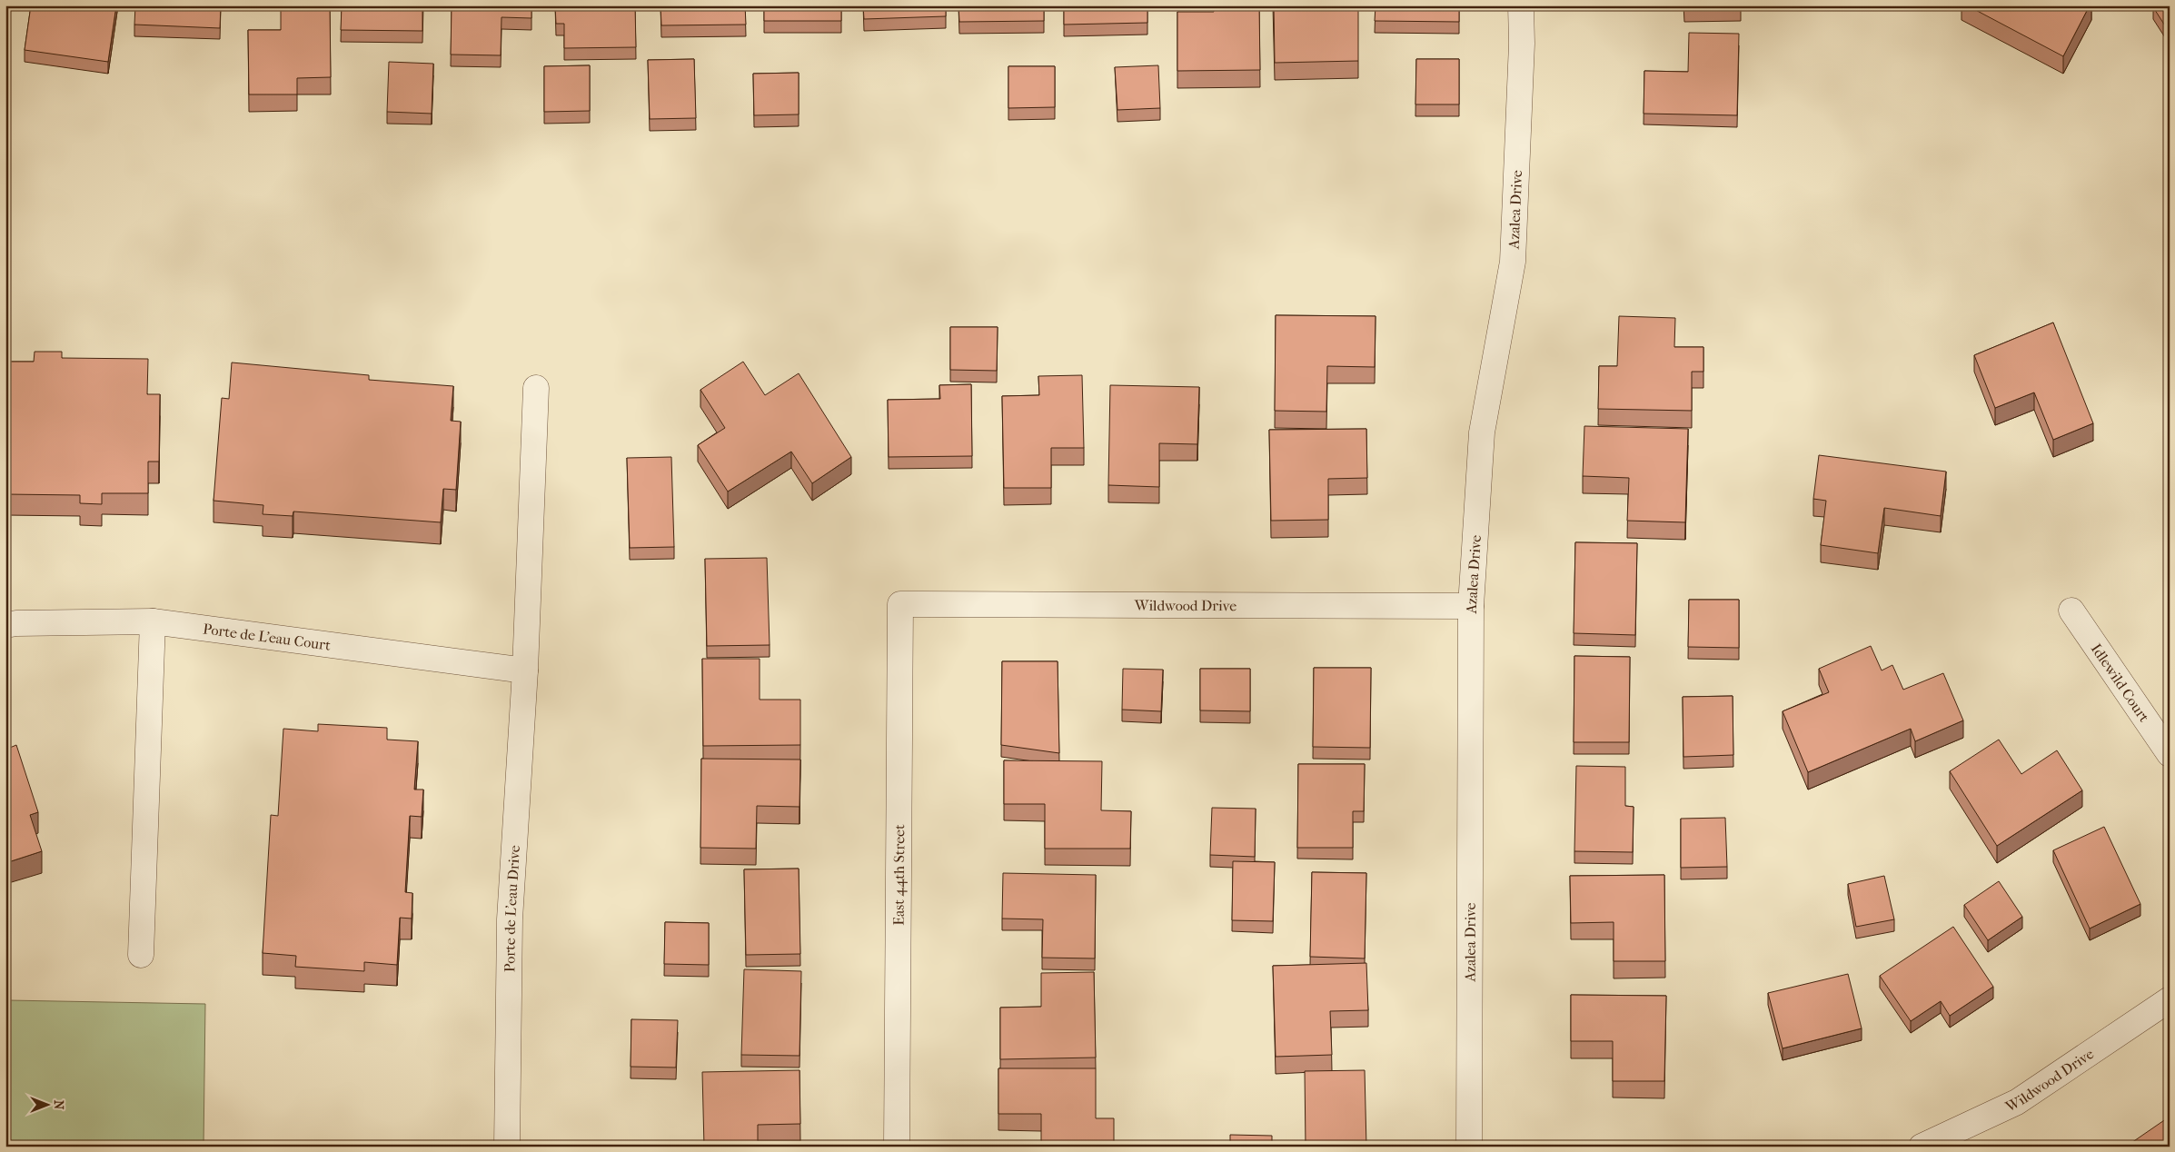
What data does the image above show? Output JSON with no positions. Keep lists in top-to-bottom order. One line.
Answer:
{"streets":{"street":["Azalea Drive","Wildwood Drive","Porte de L'eau Court","Idlewild Court","East 44th Street","Porte de L'eau Drive"]},"crossings":[["Azalea Drive","Wildwood Drive"],["Wildwood Drive","East 44th Street"],["Porte de L'eau Court","Porte de L'eau Drive"]],"north":"right"}
